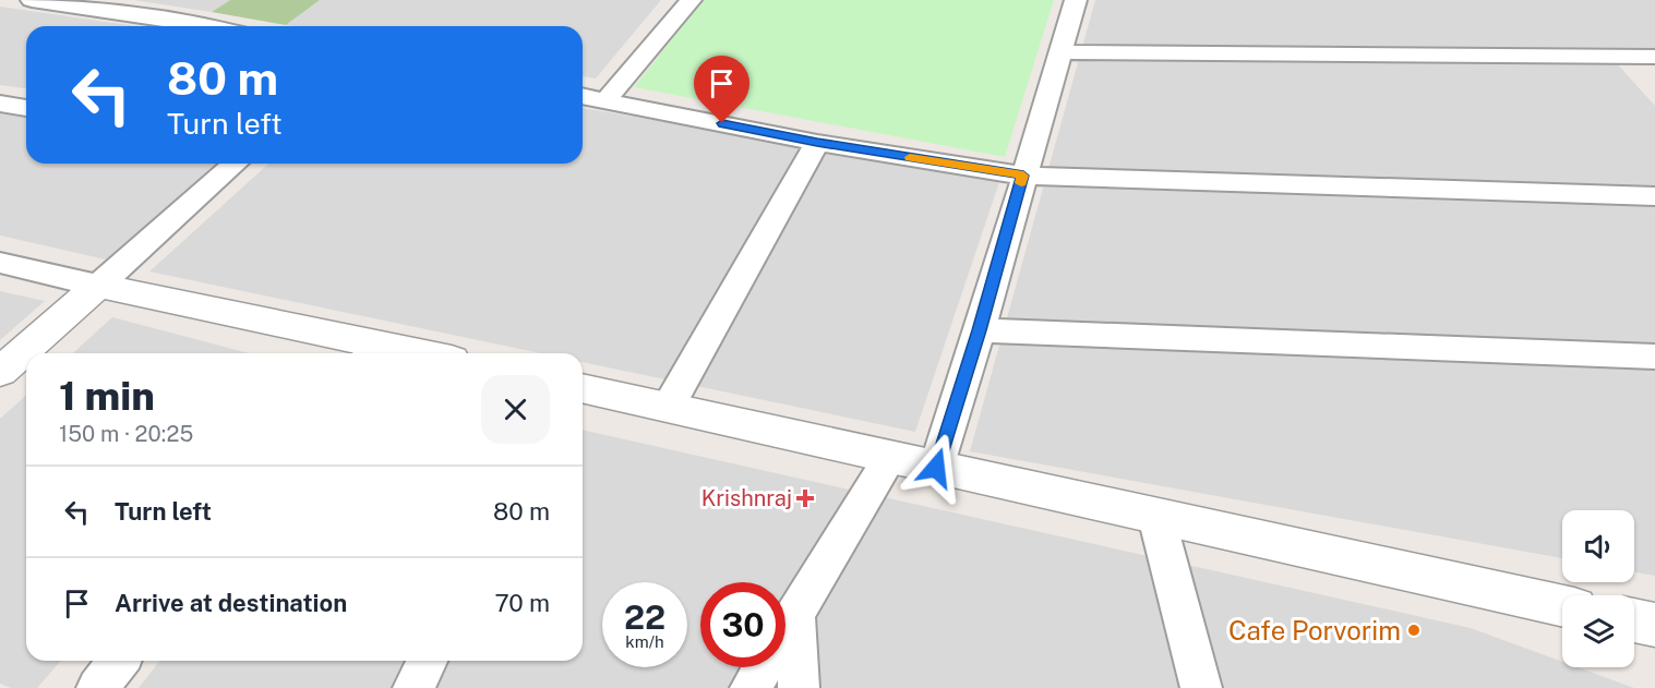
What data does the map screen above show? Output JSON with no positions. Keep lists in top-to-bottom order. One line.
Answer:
{"places":{"health":["Krishnraj"],"other":["Cafe Porvorim"]},"page":{"turn":["80 m","Turn left"],"heading":["1 min","150 m · 20:25"],"list":[{"name":"Turn left","value":"80 m"},{"name":"Arrive at destination","value":"70 m"}],"speed":"22 km/h","limit":"30"}}
